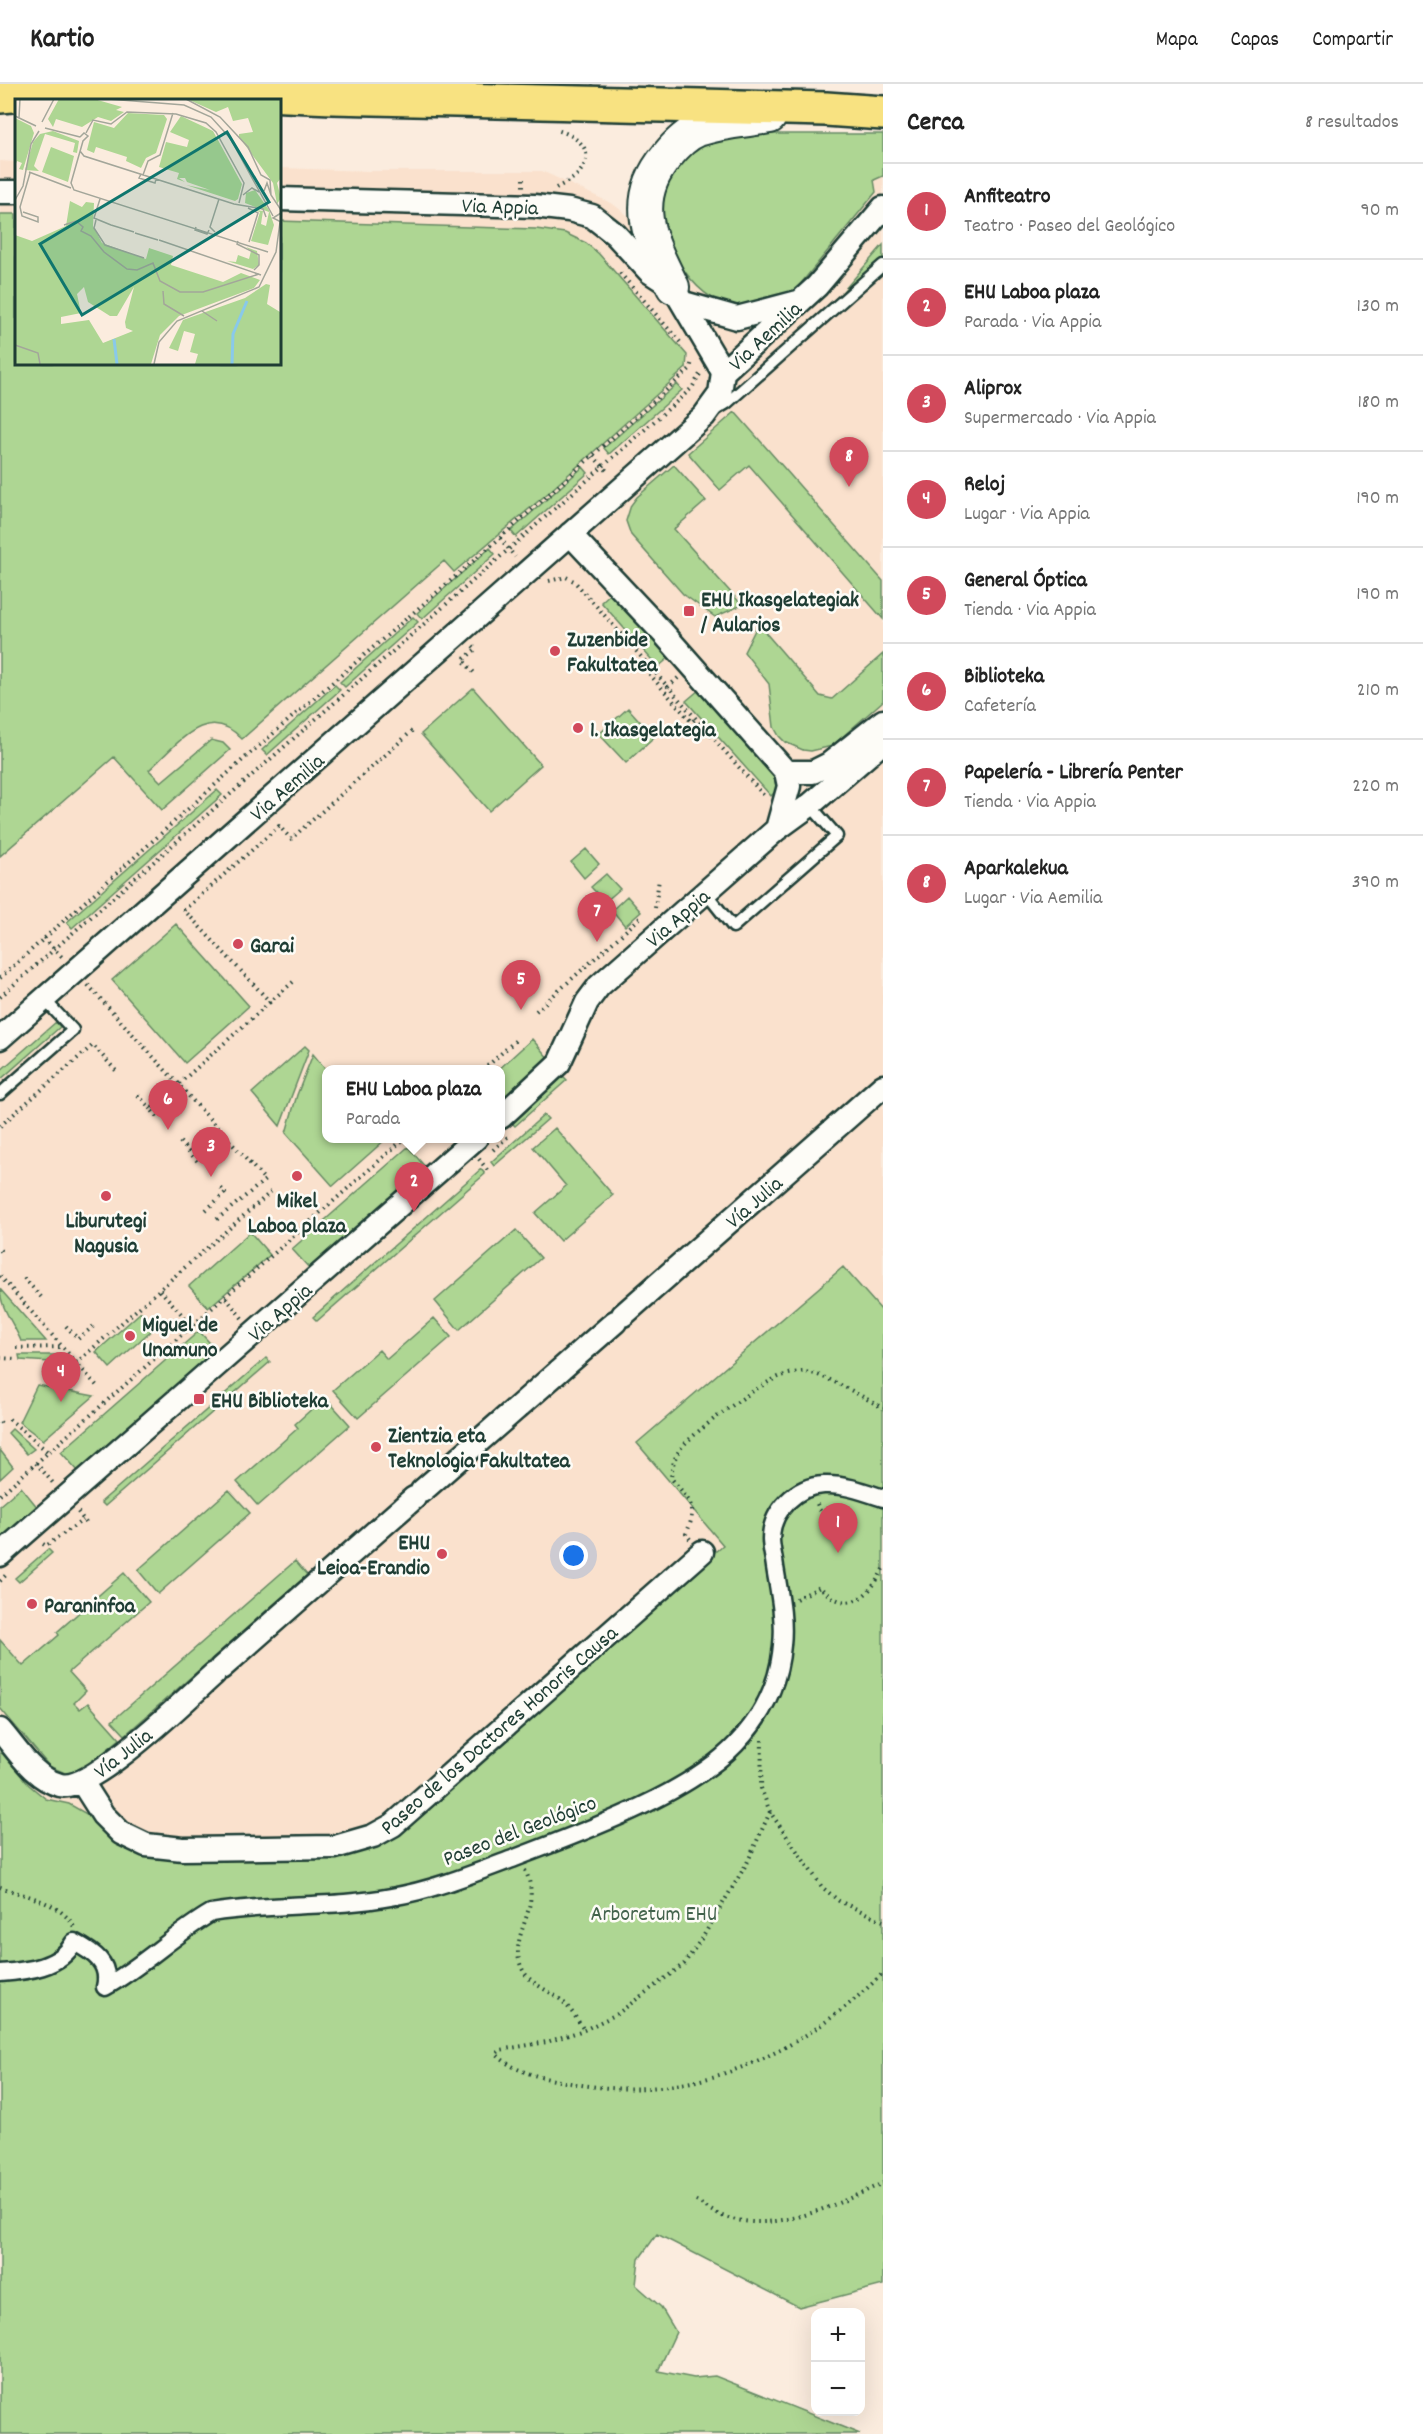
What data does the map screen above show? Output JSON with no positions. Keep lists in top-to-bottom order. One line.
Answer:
{"streets":{"street":["Via Appia","Via Aemilia","Vía Julia","Paseo de los Doctores Honoris Causa","Paseo del Geológico"]},"crossings":[["Vía Julia","Paseo de los Doctores Honoris Causa"]],"parks":["Arboretum EHU"],"places":{"transit":["EHU Ikasgelategiak / Aularios","EHU Biblioteka"],"other":["Zuzenbide Fakultatea","1. Ikasgelategia","Garai","Mikel Laboa plaza","Liburutegi Nagusia","Miguel de Unamuno","Zientzia eta Teknologia Fakultatea","EHU Leioa-Erandio","Paraninfoa"]},"page":{"header":"Kartio","nav":["Mapa","Capas","Compartir"],"heading":["Cerca","8 resultados"],"list":[{"mark":"1","name":"Anfiteatro","note":"Teatro · Paseo del Geológico","value":"90 m"},{"mark":"2","name":"EHU Laboa plaza","note":"Parada · Via Appia","value":"130 m"},{"mark":"3","name":"Aliprox","note":"Supermercado · Via Appia","value":"180 m"},{"mark":"4","name":"Reloj","note":"Lugar · Via Appia","value":"190 m"},{"mark":"5","name":"General Óptica","note":"Tienda · Via Appia","value":"190 m"},{"mark":"6","name":"Biblioteka","note":"Cafetería","value":"210 m"},{"mark":"7","name":"Papelería - Librería Penter","note":"Tienda · Via Appia","value":"220 m"},{"mark":"8","name":"Aparkalekua","note":"Lugar · Via Aemilia","value":"390 m"}],"pins":["8","7","5","6","3","2","4","1"],"popup":["EHU Laboa plaza","Parada"],"map_buttons":["+","−"]}}
